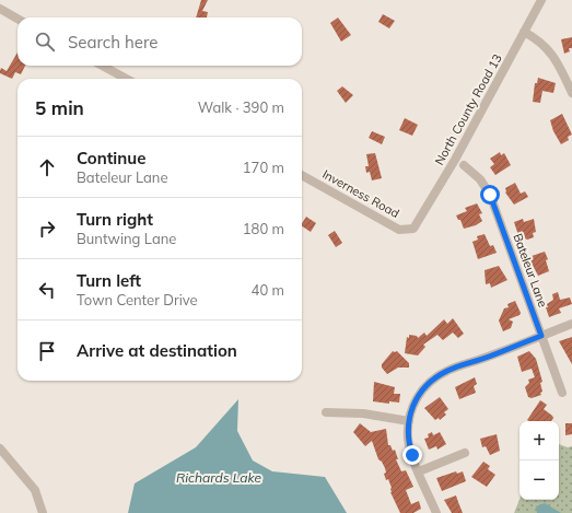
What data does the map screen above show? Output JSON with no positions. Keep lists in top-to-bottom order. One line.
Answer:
{"streets":{"street":["North County Road 13","Inverness Road","Bateleur Lane"]},"crossings":[["North County Road 13","Inverness Road"]],"water":["Richards Lake"],"page":{"search":"Search here","heading":["5 min","Walk · 390 m"],"list":[["Continue","Bateleur Lane","170 m"],["Turn right","Buntwing Lane","180 m"],["Turn left","Town Center Drive","40 m"],"Arrive at destination"],"map_buttons":["+","−"]}}
